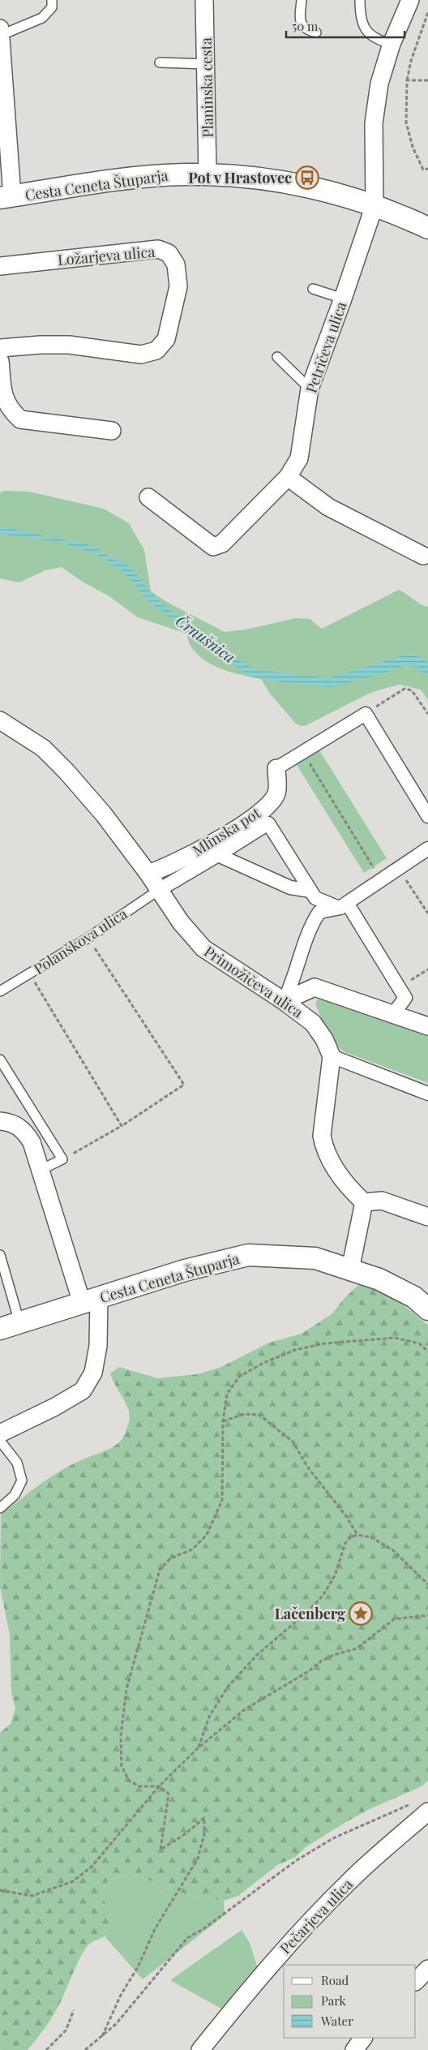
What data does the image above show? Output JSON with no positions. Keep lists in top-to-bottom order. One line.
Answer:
{"streets":{"street":["Planinska cesta","Cesta Ceneta Štuparja","Ložarjeva ulica","Petričeva ulica","Mlinska pot","Primožičeva ulica","Pečarjeva ulica"],"lane":["Polanškova ulica"]},"crossings":[["Planinska cesta","Cesta Ceneta Štuparja"],["Cesta Ceneta Štuparja","Petričeva ulica"],["Mlinska pot","Primožičeva ulica"],["Polanškova ulica","Primožičeva ulica"]],"water":["Črnušnica"],"places":{"bus stop":["Pot v Hrastovec"],"place":["Lačenberg"]},"legend":["Road","Park","Water"],"scale_bar":"50 m"}
